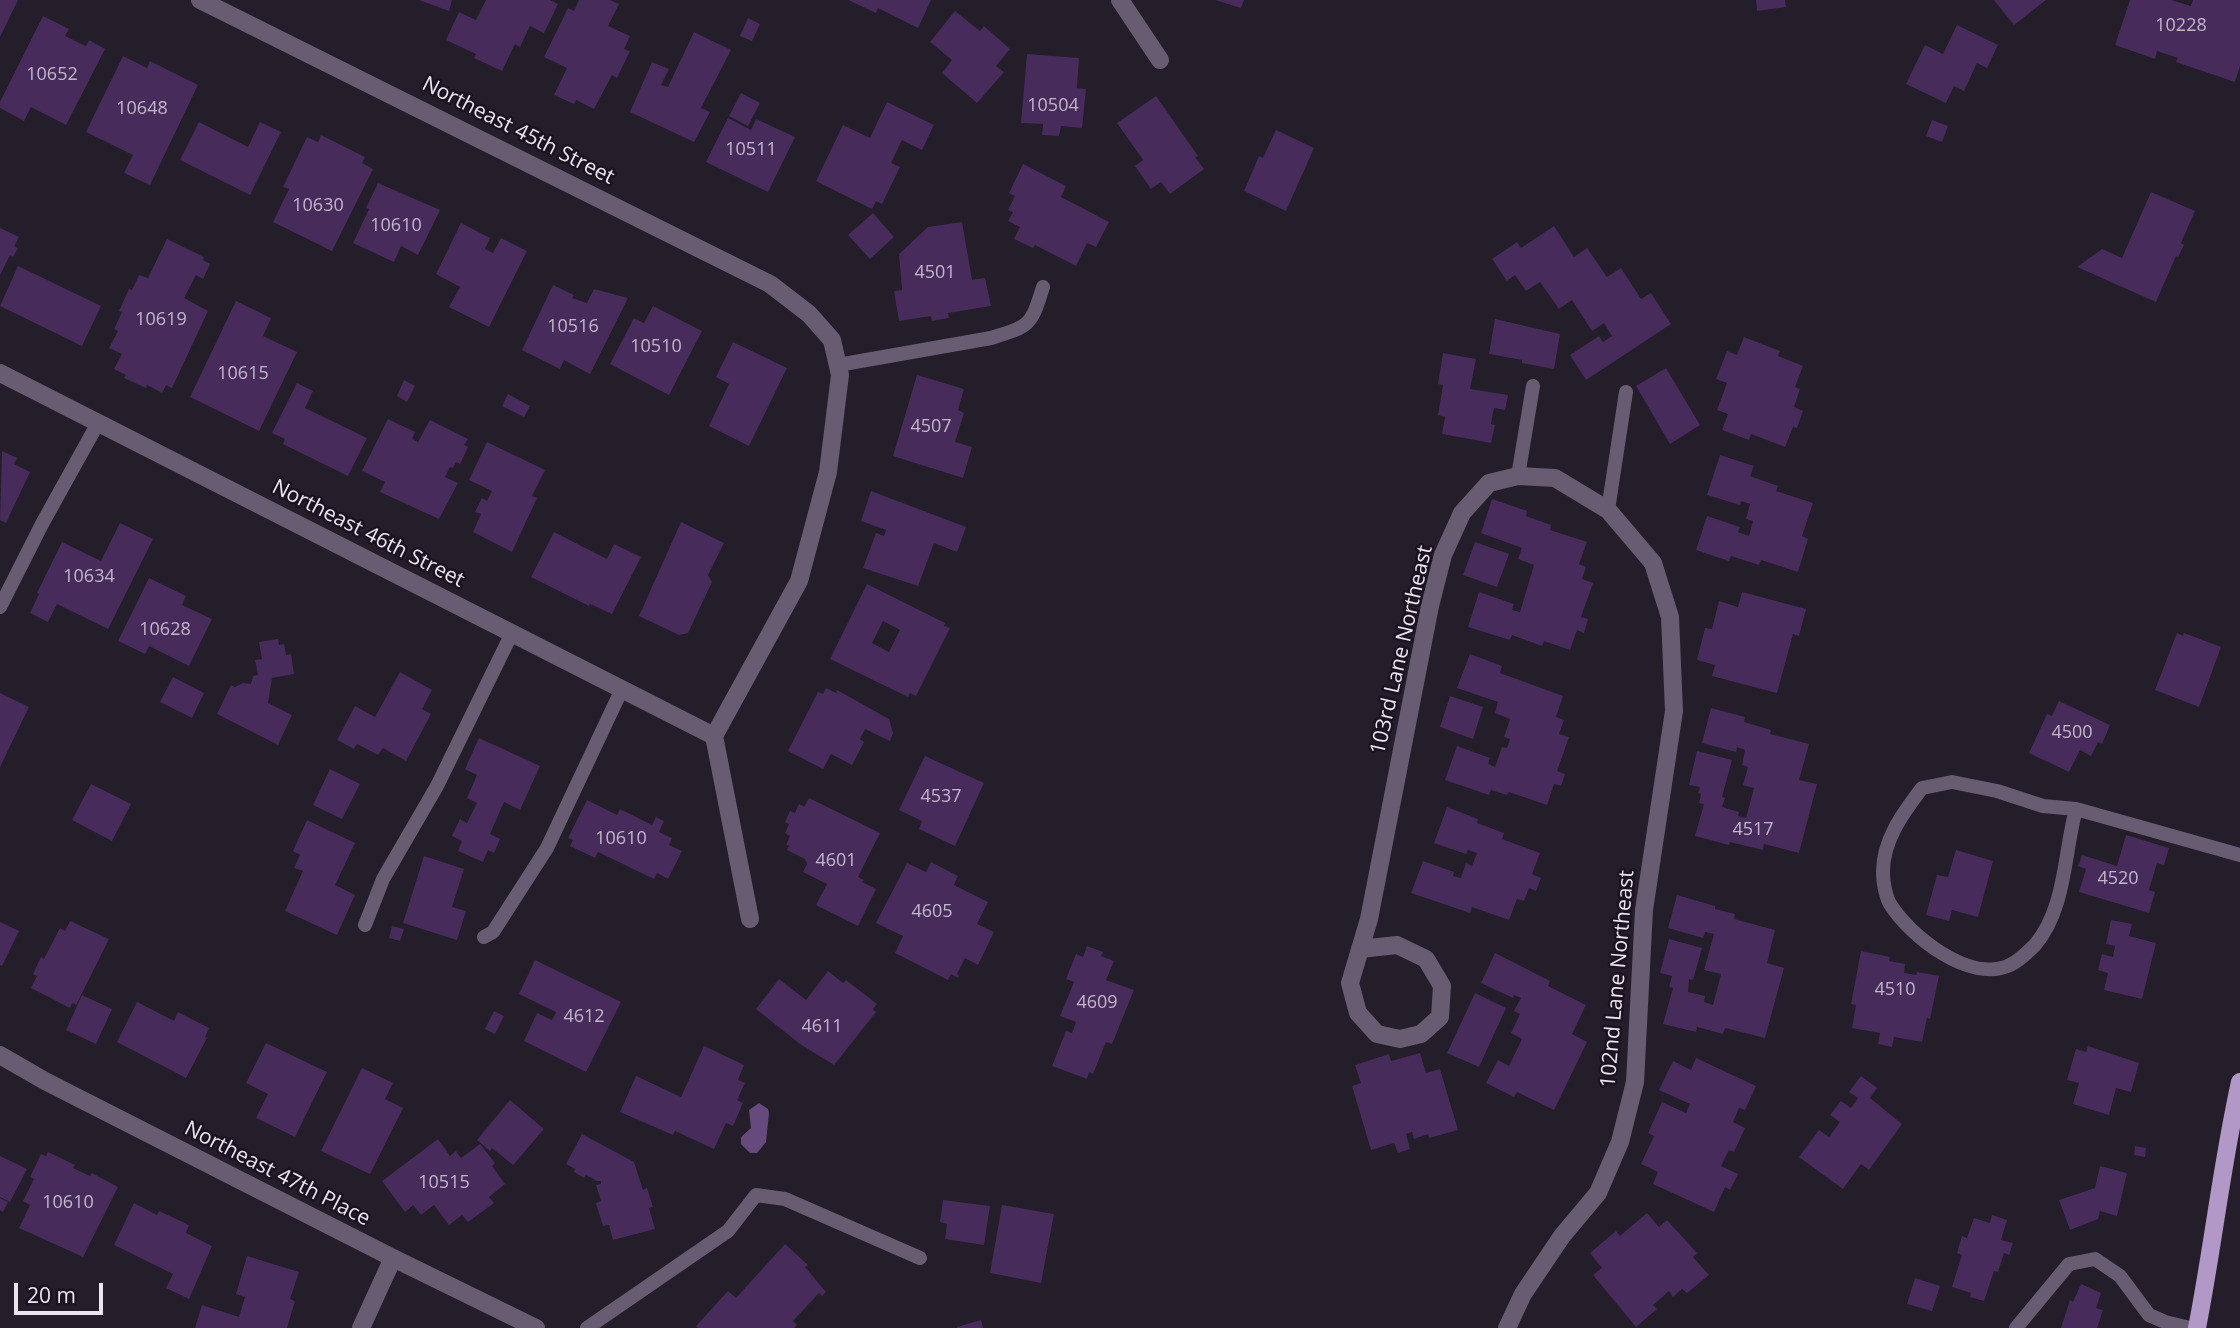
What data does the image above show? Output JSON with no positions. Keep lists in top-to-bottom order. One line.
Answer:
{"streets":{"street":["Northeast 45th Street","Northeast 46th Street","103rd Lane Northeast","102nd Lane Northeast","Northeast 47th Place"]},"crossings":[["103rd Lane Northeast","102nd Lane Northeast"]],"house_numbers":["10228","10652","10504","10648","10511","10630","10610","4501","10619","10516","10510","10615","4507","10634","10628","4500","4537","4517","10610","4601","4520","4605","4510","4609","4612","4611","10515","10610"],"scale_bar":"20 m"}
